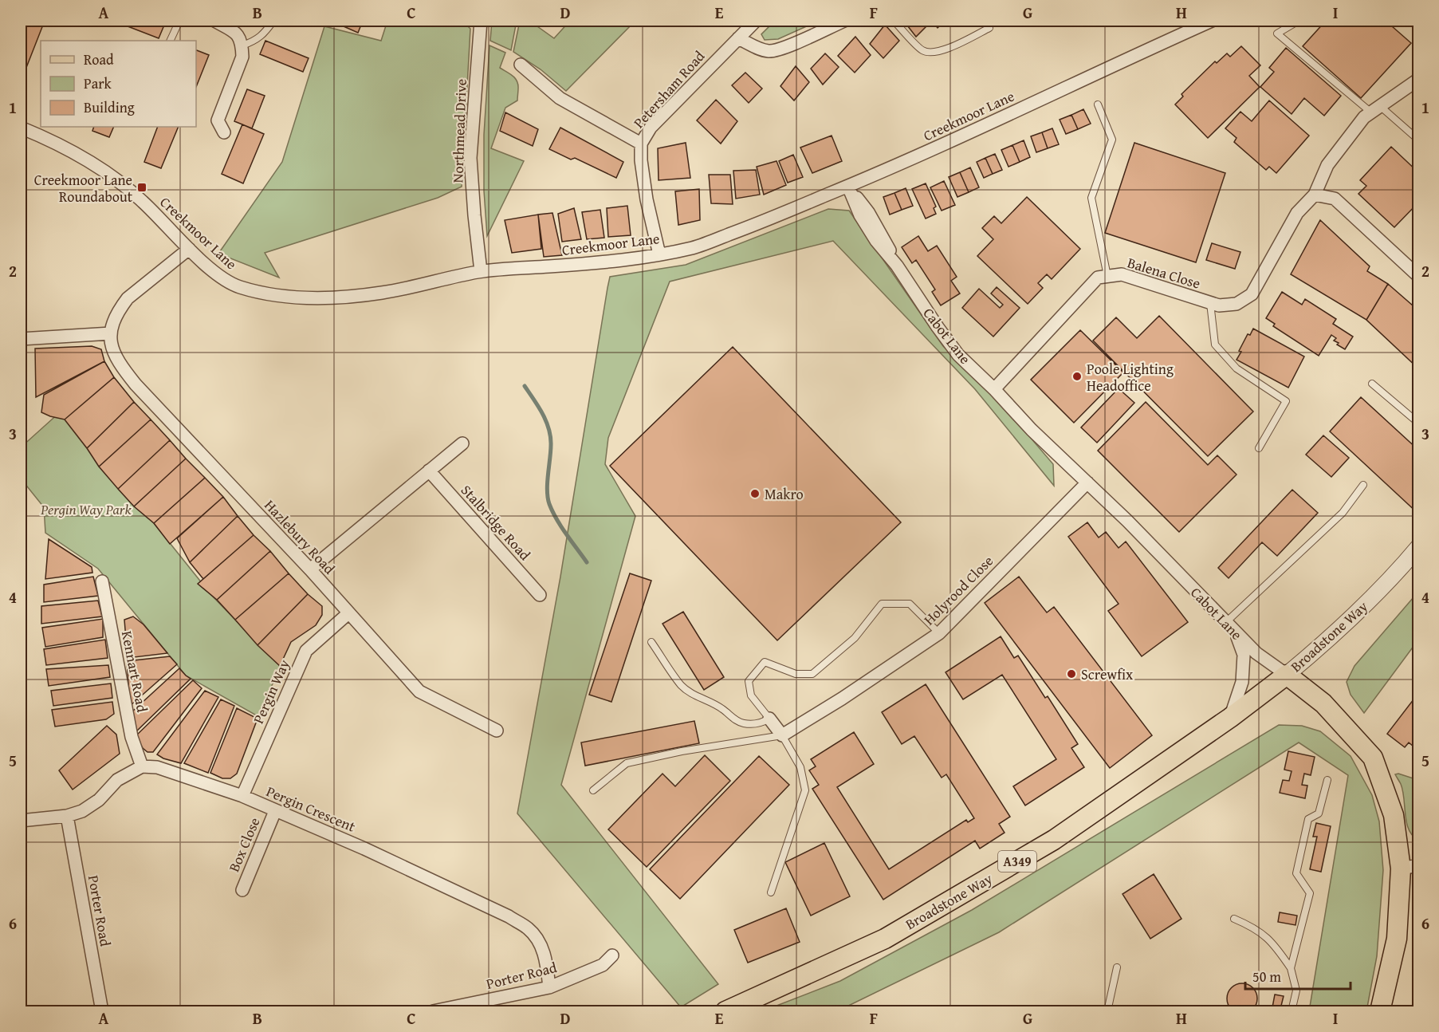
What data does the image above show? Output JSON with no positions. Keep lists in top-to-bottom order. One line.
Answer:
{"streets":{"main road":["Cabot Lane","Broadstone Way","A349"],"street":["Petersham Road","Creekmoor Lane","Northmead Drive","Balena Close","Stalbridge Road","Hazlebury Road","Holyrood Close","Kennart Road","Pergin Way","Pergin Crescent","Box Close","Porter Road"]},"crossings":[["Petersham Road","Creekmoor Lane"],["Creekmoor Lane","Northmead Drive"],["Creekmoor Lane","Cabot Lane"],["Balena Close","Cabot Lane"],["Cabot Lane","Holyrood Close"],["Cabot Lane","Broadstone Way"],["Hazlebury Road","Pergin Way"],["Kennart Road","Pergin Crescent"],["Pergin Way","Pergin Crescent"],["Pergin Crescent","Box Close"],["Pergin Crescent","Porter Road"]],"parks":["Pergin Way Park"],"places":{"transit":["Creekmoor Lane Roundabout"],"other":["Poole Lighting Headoffice","Makro","Screwfix"]},"legend":["Road","Park","Building"],"scale_bar":"50 m","grid":{"columns":["A","B","C","D","E","F","G","H","I"],"rows":["1","2","3","4","5","6"]}}
